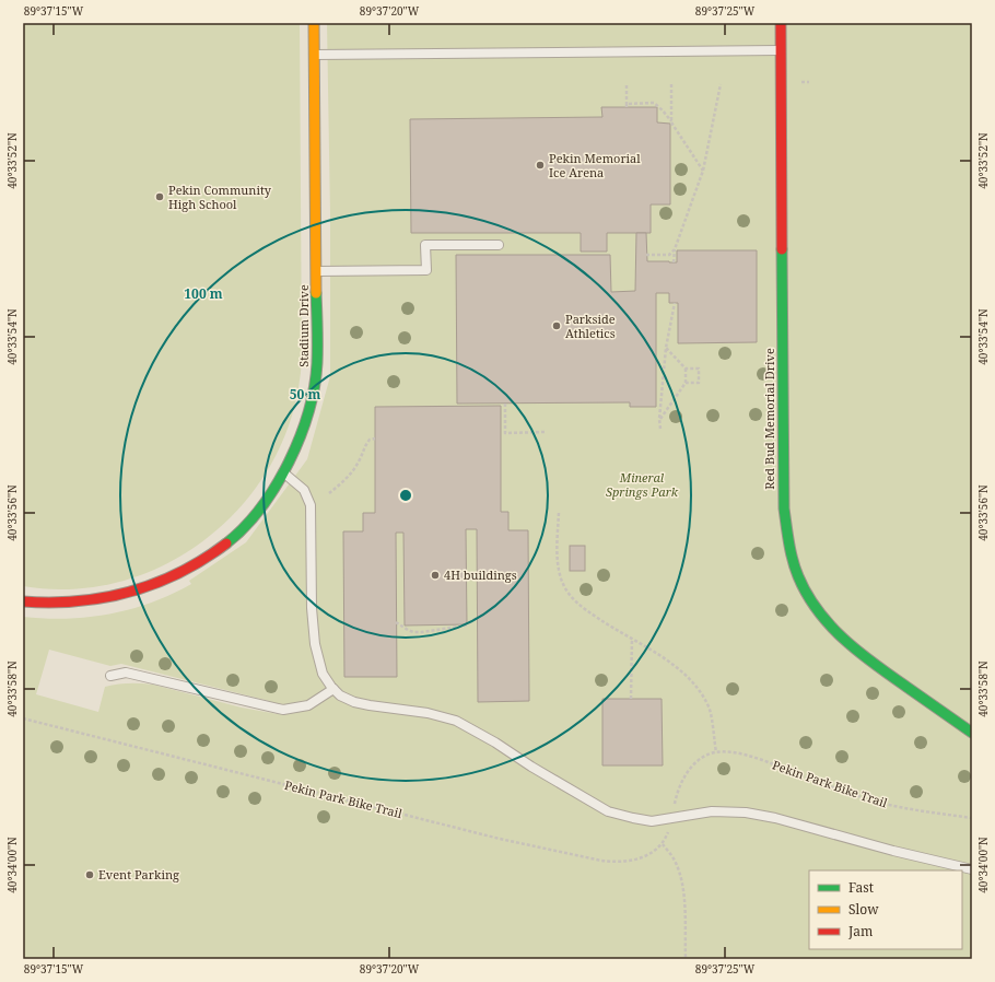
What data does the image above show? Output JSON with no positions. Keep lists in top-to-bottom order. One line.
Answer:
{"streets":{"street":["Stadium Drive","Red Bud Memorial Drive"],"path":["Pekin Park Bike Trail"]},"parks":["Mineral Springs Park"],"places":["Pekin Memorial Ice Arena","Pekin Community High School","Parkside Athletics","4H buildings","Event Parking"],"legend":["Fast","Slow","Jam"],"coordinates":["89°37'15\"W","89°37'20\"W","89°37'25\"W","40°33'52\"N","40°33'54\"N","40°33'56\"N","40°33'58\"N","40°34'00\"N"],"rings":["100 m","50 m"]}
